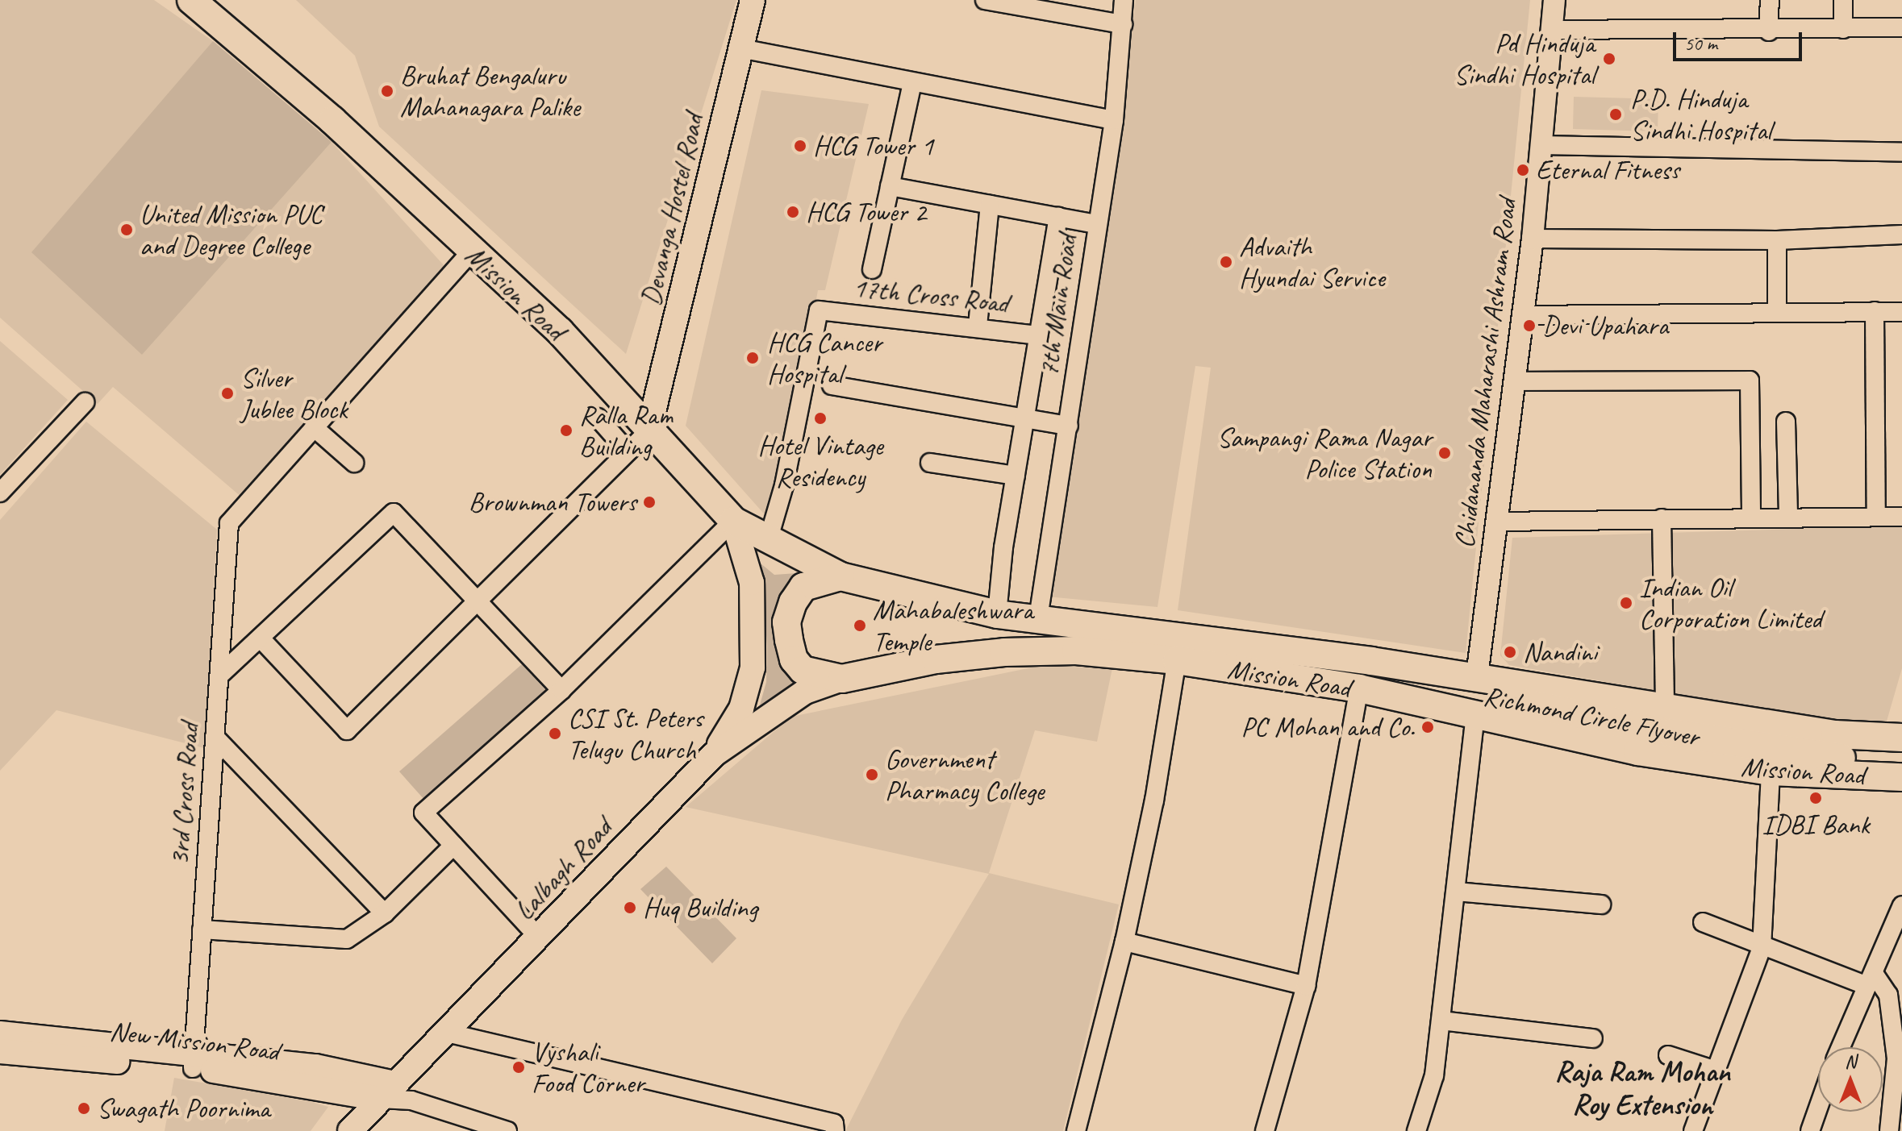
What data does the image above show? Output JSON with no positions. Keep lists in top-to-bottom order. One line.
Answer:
{"streets":{"main road":["Devanga Hostel Road","Mission Road","Richmond Circle Flyover","Lalbagh Road","New Mission Road"],"street":["17th Cross Road","7th Main Road","Chidananda Maharashi Ashram Road","3rd Cross Road"]},"crossings":[["Devanga Hostel Road","Mission Road"],["Mission Road","17th Cross Road"],["Mission Road","7th Main Road"],["Mission Road","Chidananda Maharashi Ashram Road"],["Mission Road","Richmond Circle Flyover"],["Mission Road","Lalbagh Road"],["Chidananda Maharashi Ashram Road","Richmond Circle Flyover"],["3rd Cross Road","New Mission Road"],["Lalbagh Road","New Mission Road"]],"districts":["Raja Ram Mohan Roy Extension"],"places":["Pd Hinduja Sindhi Hospital","Bruhat Bengaluru Mahanagara Palike","P.D. Hinduja Sindhi Hospital","HCG Tower 1","Eternal Fitness","HCG Tower 2","United Mission PUC and Degree College","Advaith Hyundai Service","Devi Upahara","HCG Cancer Hospital","Silver Jublee Block","Hotel Vintage Residency","Ralla Ram Building","Sampangi Rama Nagar Police Station","Brownman Towers","Indian Oil Corporation Limited","Mahabaleshwara Temple","Nandini","PC Mohan and Co.","CSI St. Peters Telugu Church","Government Pharmacy College","IDBI Bank","Huq Building","Vyshali Food Corner","Swagath Poornima"],"scale_bar":"50 m","north":"top"}
